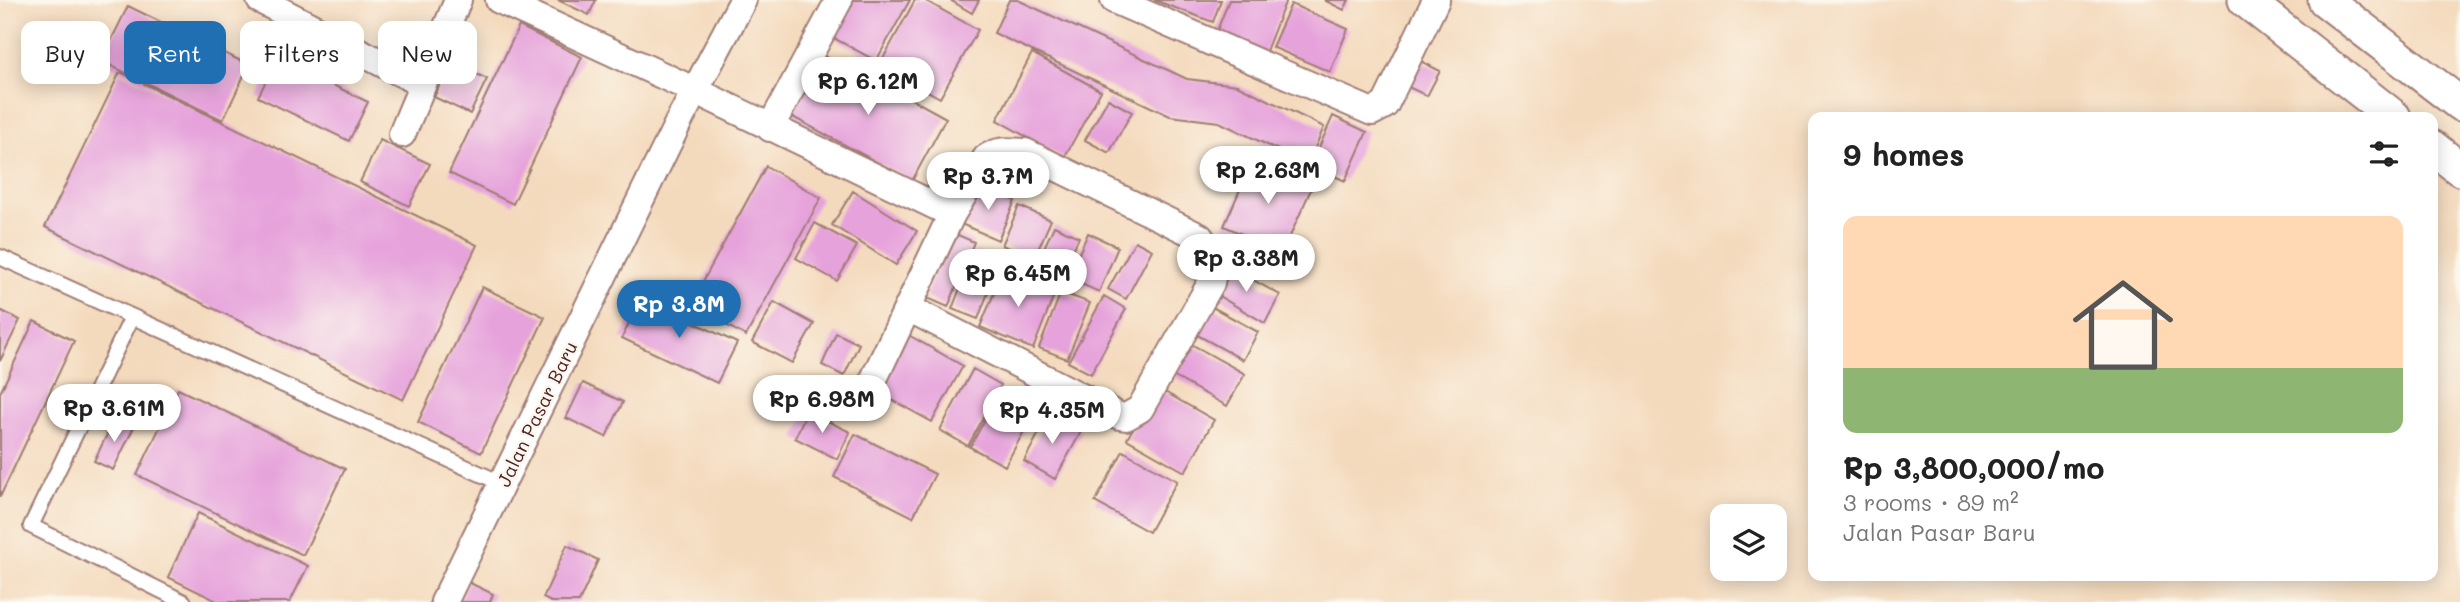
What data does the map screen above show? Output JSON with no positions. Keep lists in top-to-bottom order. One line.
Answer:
{"streets":{"street":["Jalan Pasar Baru"]},"page":{"chip":["Buy","Rent","Filters","New"],"price":["Rp 6.12M","Rp 2.63M","Rp 3.7M","Rp 3.38M","Rp 6.45M","Rp 3.8M","Rp 6.98M","Rp 3.61M","Rp 4.35M"],"heading":"9 homes","list":[{"name":"Rp 3,800,000/mo","note":"3 rooms · 89 m² · Jalan Pasar Baru"}]}}
